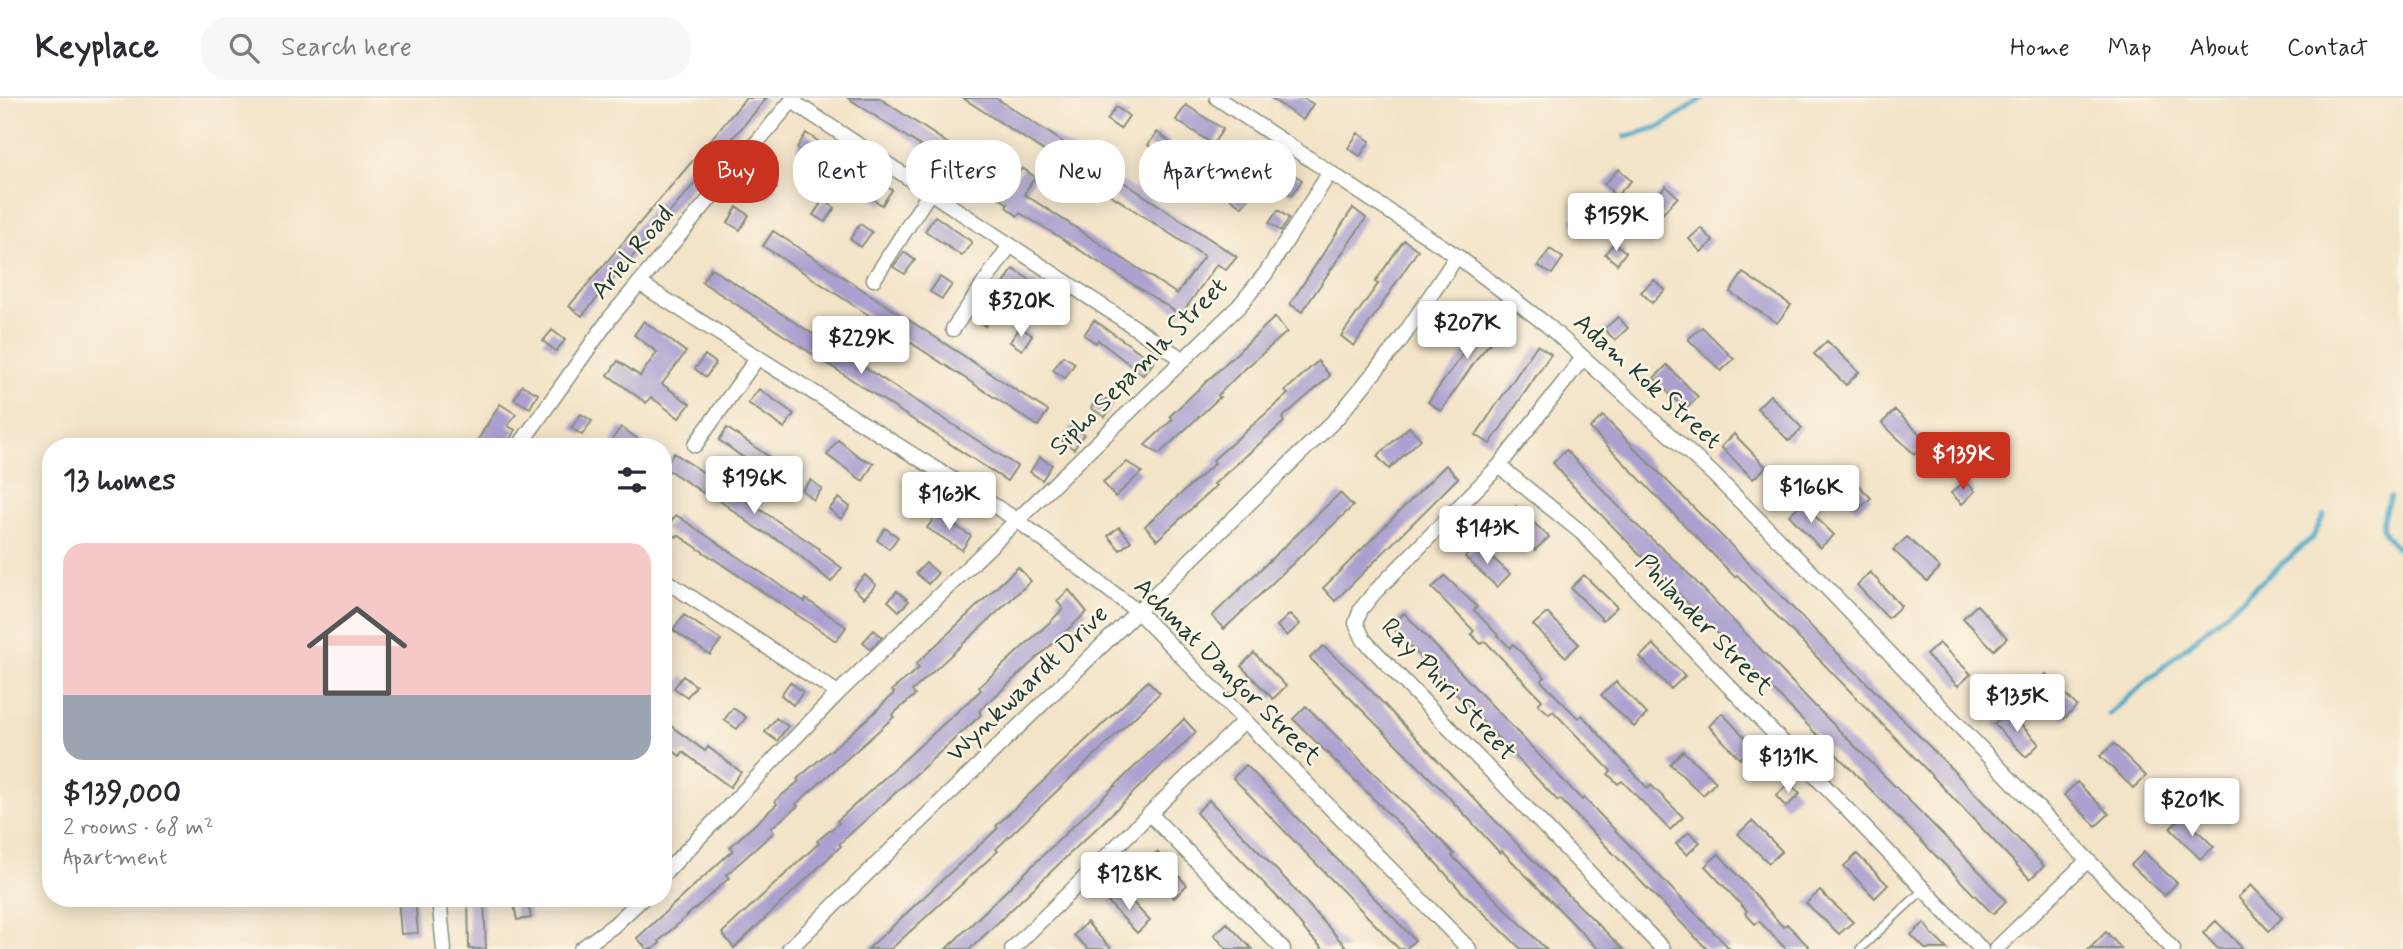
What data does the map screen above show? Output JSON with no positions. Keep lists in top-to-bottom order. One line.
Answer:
{"streets":{"street":["Ariel Road","Sipho Sepamla Street","Adam Kok Street","Philander Street","Achmat Dangor Street","Wynkwaardt Drive","Ray Phiri Street"]},"crossings":[["Ariel Road","Achmat Dangor Street"],["Sipho Sepamla Street","Achmat Dangor Street"],["Adam Kok Street","Wynkwaardt Drive"],["Adam Kok Street","Ray Phiri Street"],["Philander Street","Ray Phiri Street"],["Achmat Dangor Street","Wynkwaardt Drive"]],"page":{"header":"Keyplace","search":"Search here","nav":["Home","Map","About","Contact"],"chip":["Buy","Rent","Filters","New","Apartment"],"price":["$159K","$320K","$207K","$229K","$139K","$196K","$166K","$163K","$143K","$135K","$131K","$201K","$128K"],"heading":"13 homes","list":[{"name":"$139,000","note":"2 rooms · 68 m² · Apartment"}]}}
